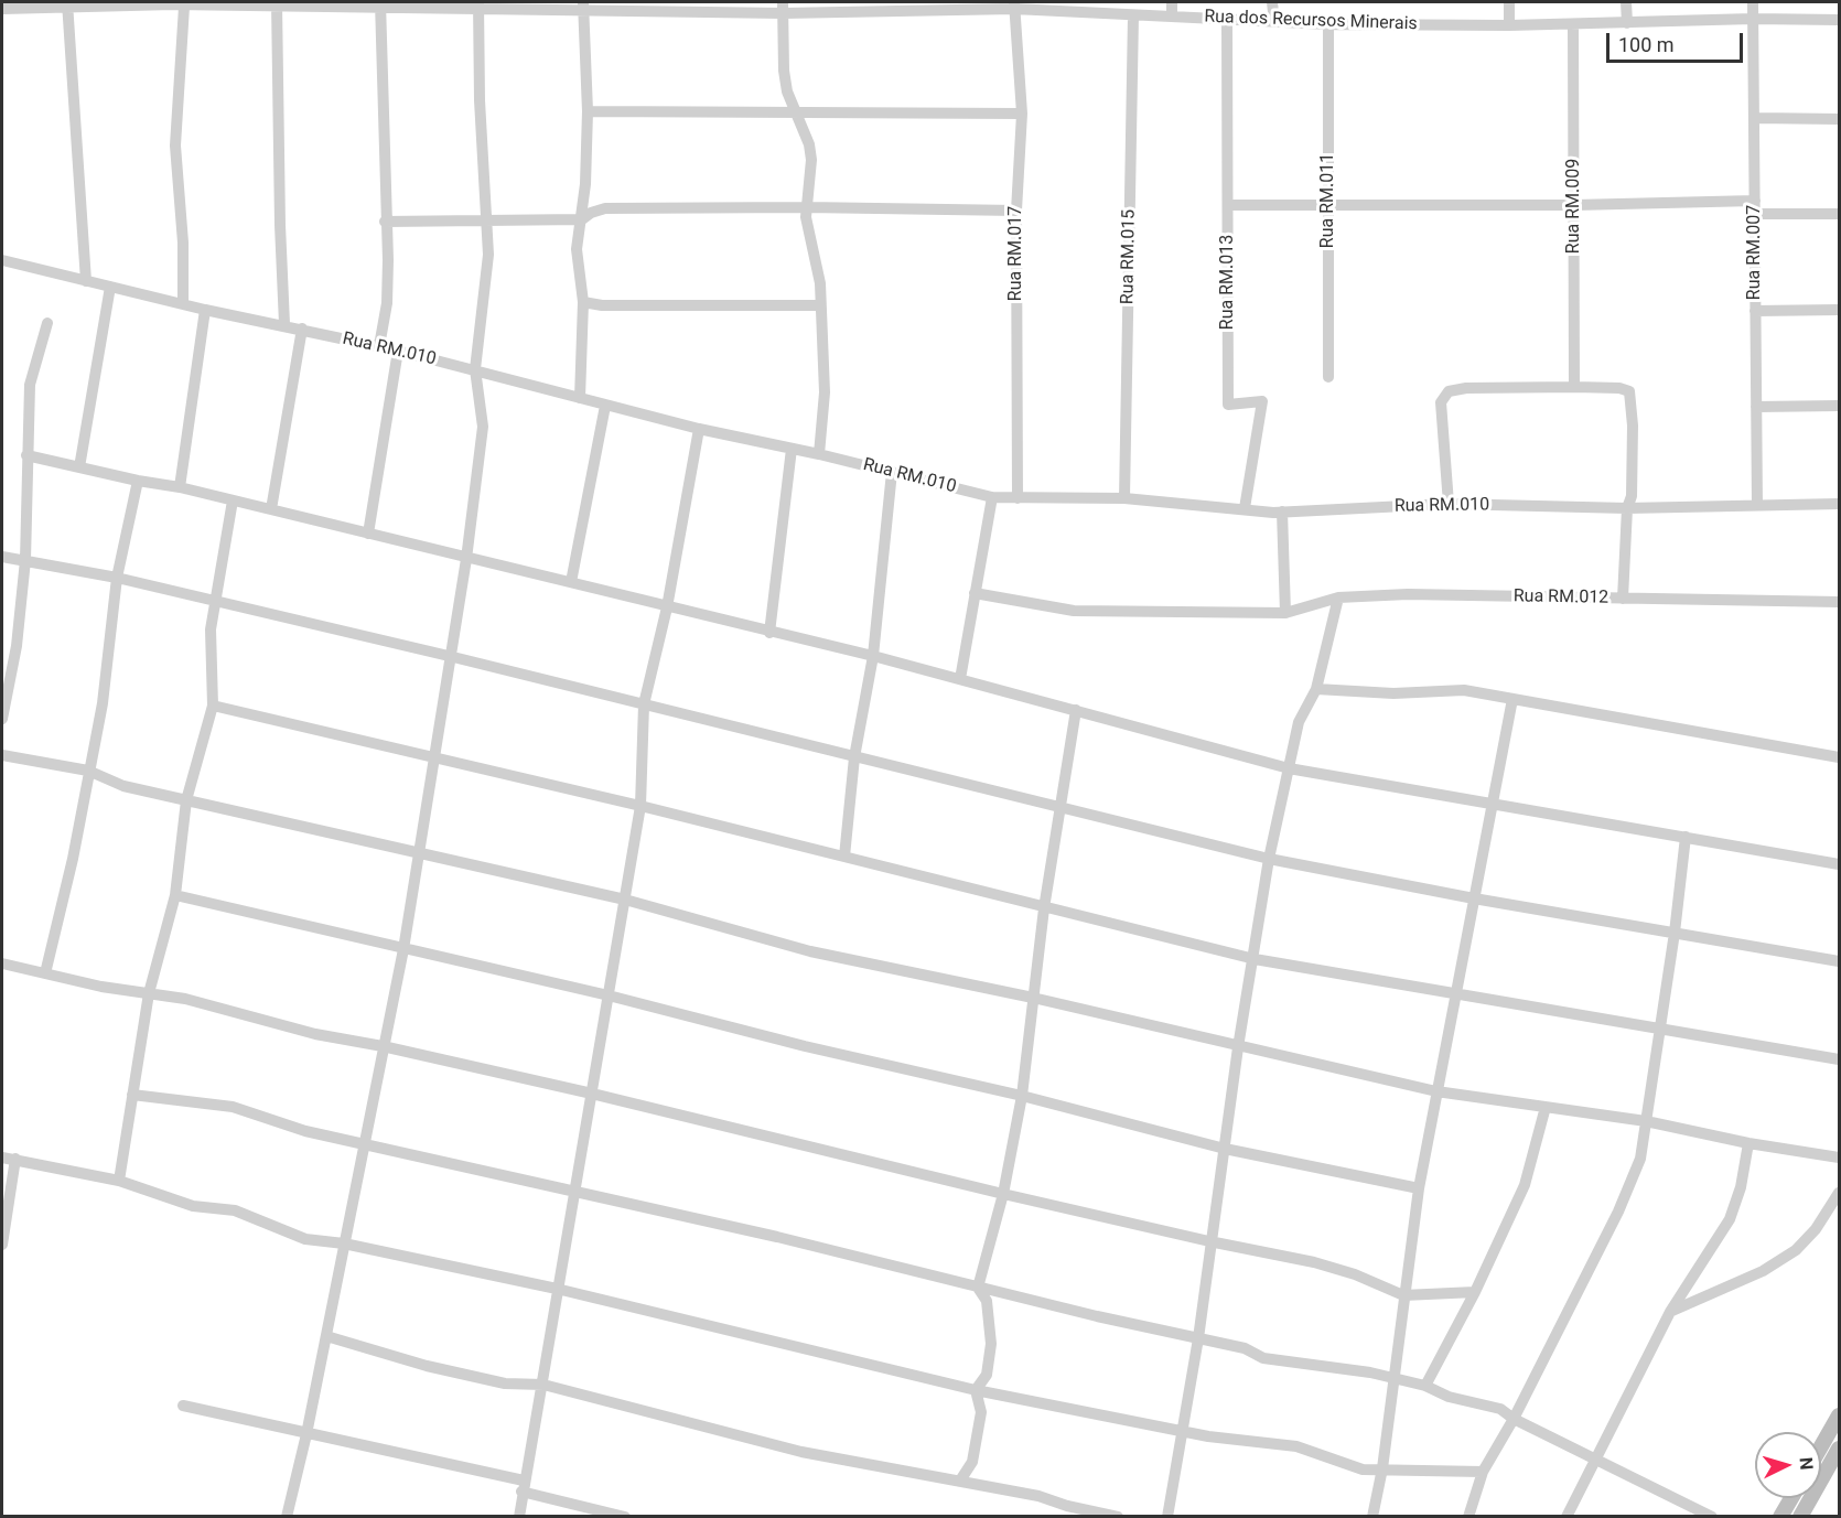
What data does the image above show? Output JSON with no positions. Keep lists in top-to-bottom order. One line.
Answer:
{"streets":{"street":["Rua dos Recursos Minerais","Rua RM.011","Rua RM.009","Rua RM.007","Rua RM.017","Rua RM.015","Rua RM.013","Rua RM.010","Rua RM.012"]},"crossings":[["Rua dos Recursos Minerais","Rua RM.011"],["Rua dos Recursos Minerais","Rua RM.009"],["Rua dos Recursos Minerais","Rua RM.007"],["Rua dos Recursos Minerais","Rua RM.017"],["Rua dos Recursos Minerais","Rua RM.015"],["Rua dos Recursos Minerais","Rua RM.013"],["Rua RM.007","Rua RM.010"],["Rua RM.017","Rua RM.010"],["Rua RM.015","Rua RM.010"],["Rua RM.013","Rua RM.010"]],"scale_bar":"100 m","north":"right"}
